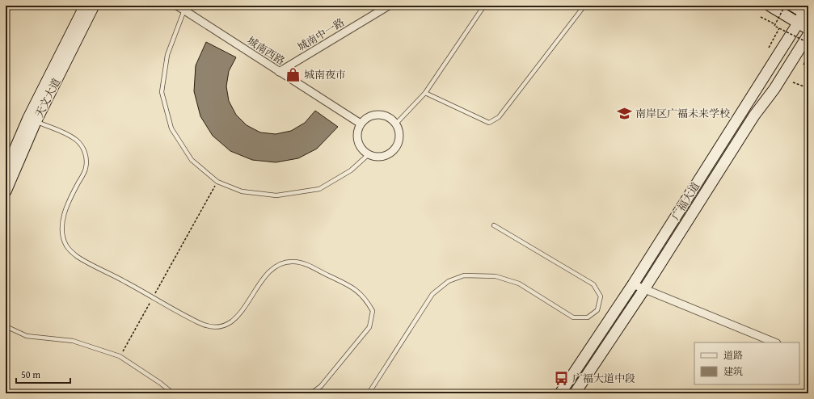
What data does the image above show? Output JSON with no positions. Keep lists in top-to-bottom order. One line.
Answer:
{"streets":{"main road":["天文大道","广福大道"],"street":["城南中一路","城南西路"]},"crossings":[["城南中一路","城南西路"]],"places":{"shop":["城南夜市"],"school or university":["南岸区广福未来学校"],"bus stop":["广福大道中段"]},"legend":["道路","建筑"],"scale_bar":"50 m"}
